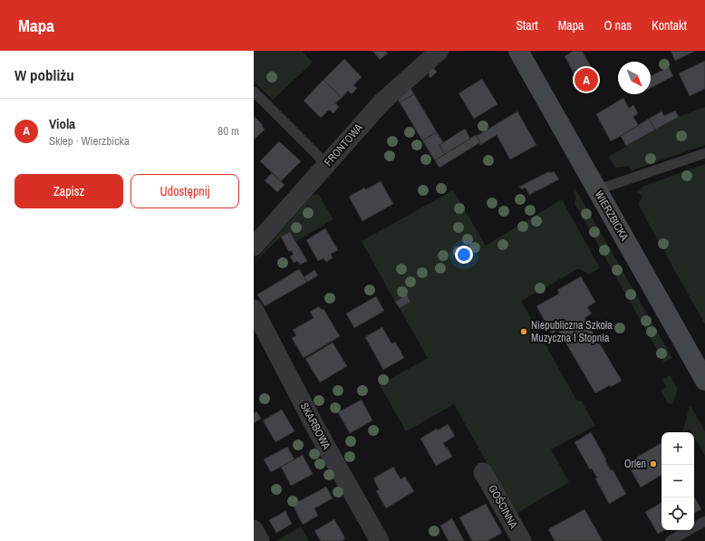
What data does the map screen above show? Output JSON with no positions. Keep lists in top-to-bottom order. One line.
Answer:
{"streets":{"street":["FRONTOWA","WIERZBICKA","SKARBOWA","GOŚCINNA"]},"places":["Niepubliczna Szkoła Muzyczna I Stopnia","Orlen"],"north":"bottom right","page":{"header":"Mapa","nav":["Start","Mapa","O nas","Kontakt"],"heading":"W pobliżu","pins":"A","list":[{"mark":"A","name":"Viola","note":"Sklep · Wierzbicka","value":"80 m"}],"buttons":["Zapisz","Udostępnij"],"map_buttons":["+","−"]}}
